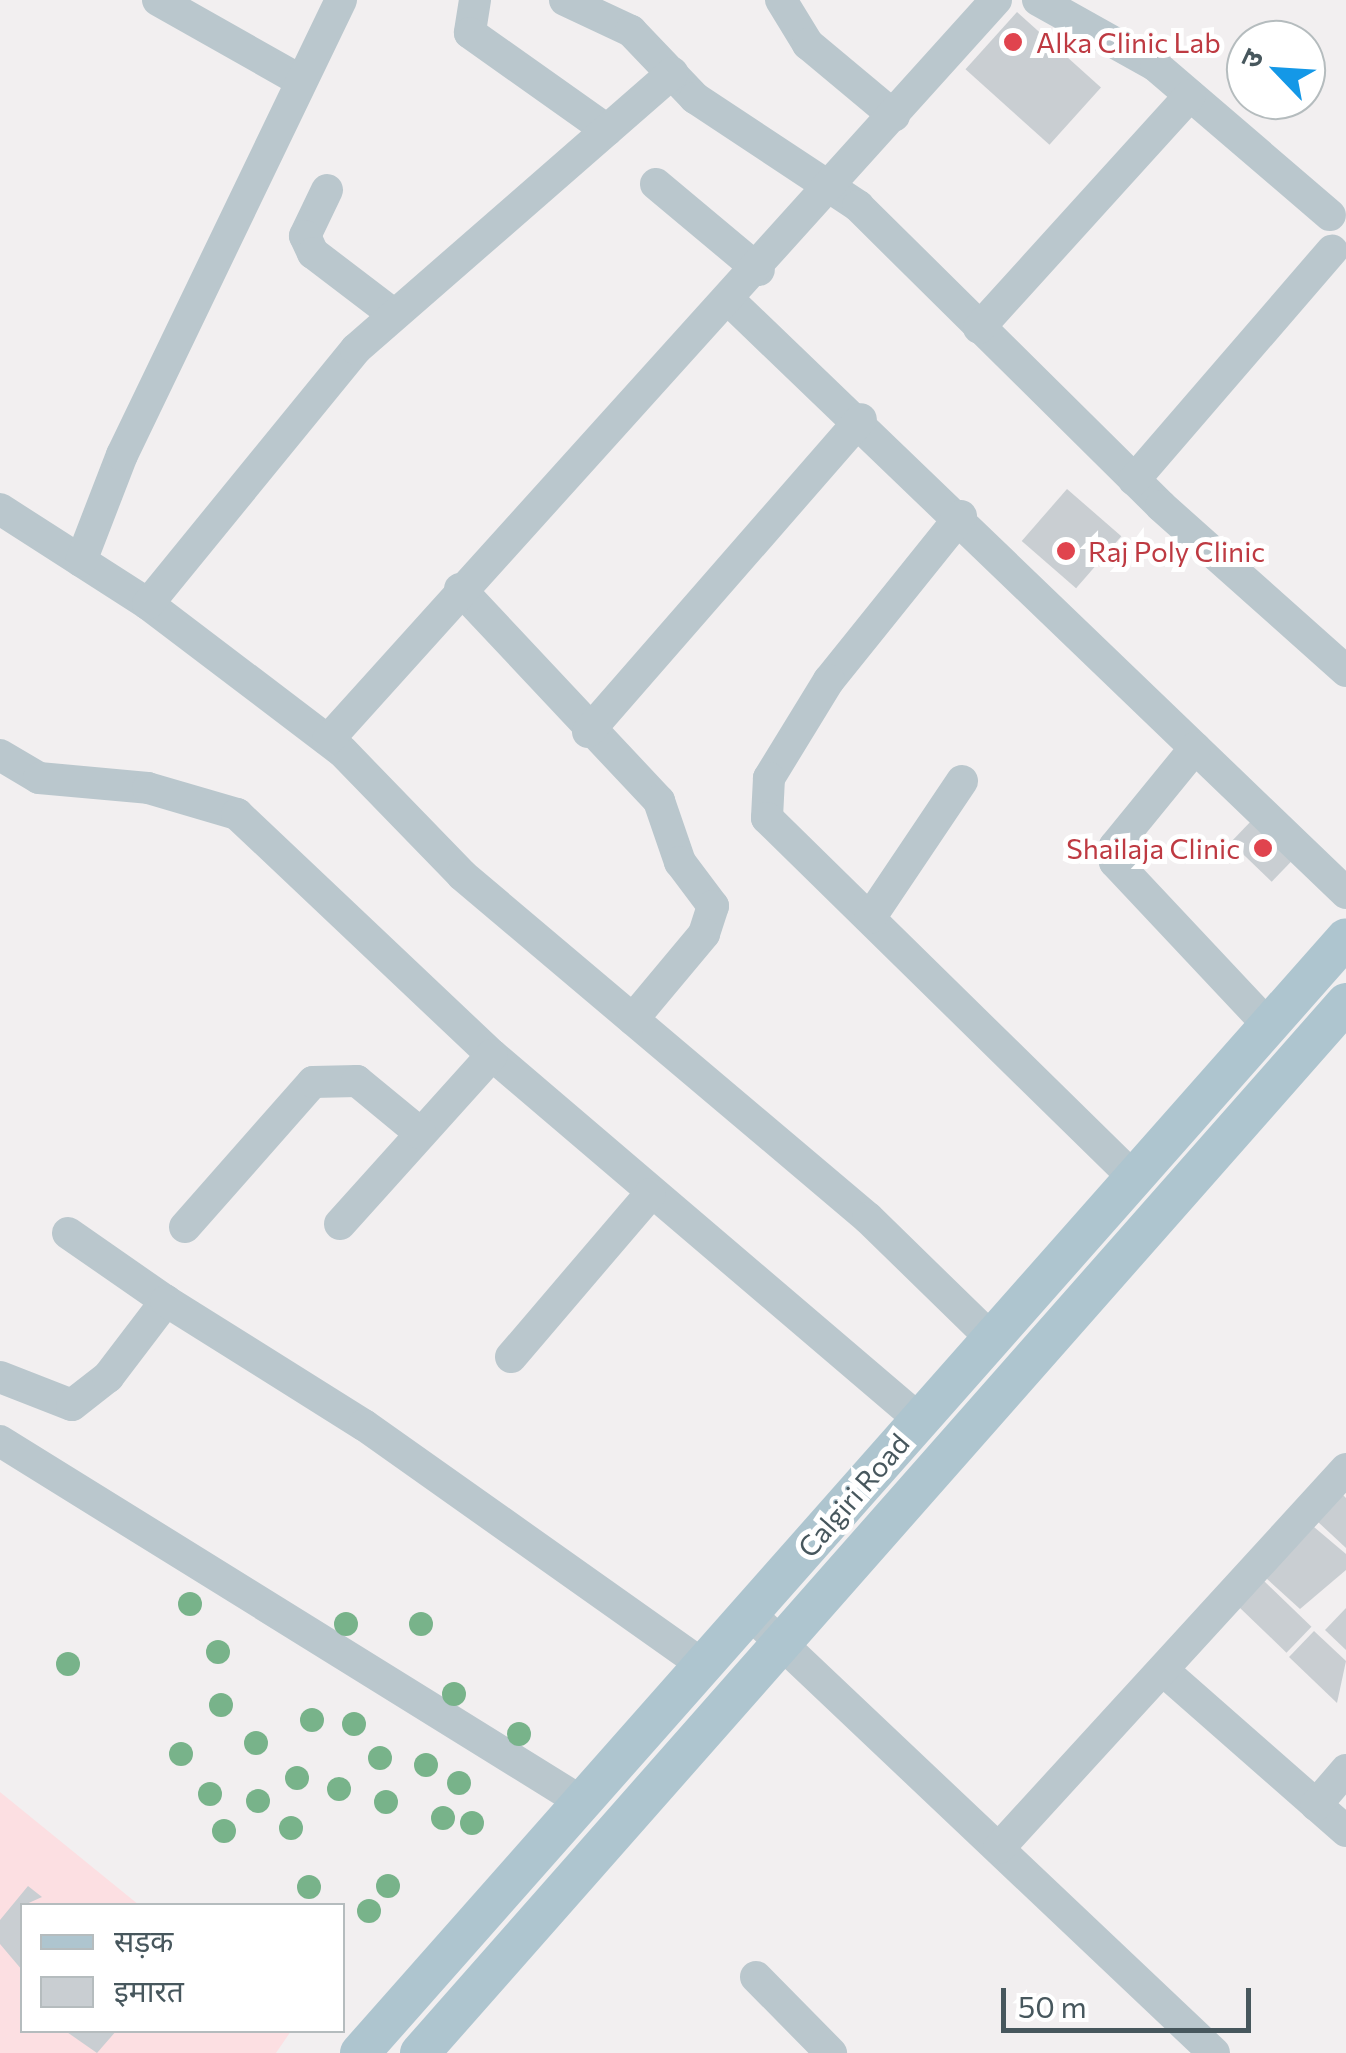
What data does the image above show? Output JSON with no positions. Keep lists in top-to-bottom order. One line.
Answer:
{"streets":{"main road":["Calgiri Road"]},"places":["Alka Clinic Lab","Raj Poly Clinic","Shailaja Clinic"],"legend":["सड़क","इमारत"],"scale_bar":"50 m","north":"top left"}
